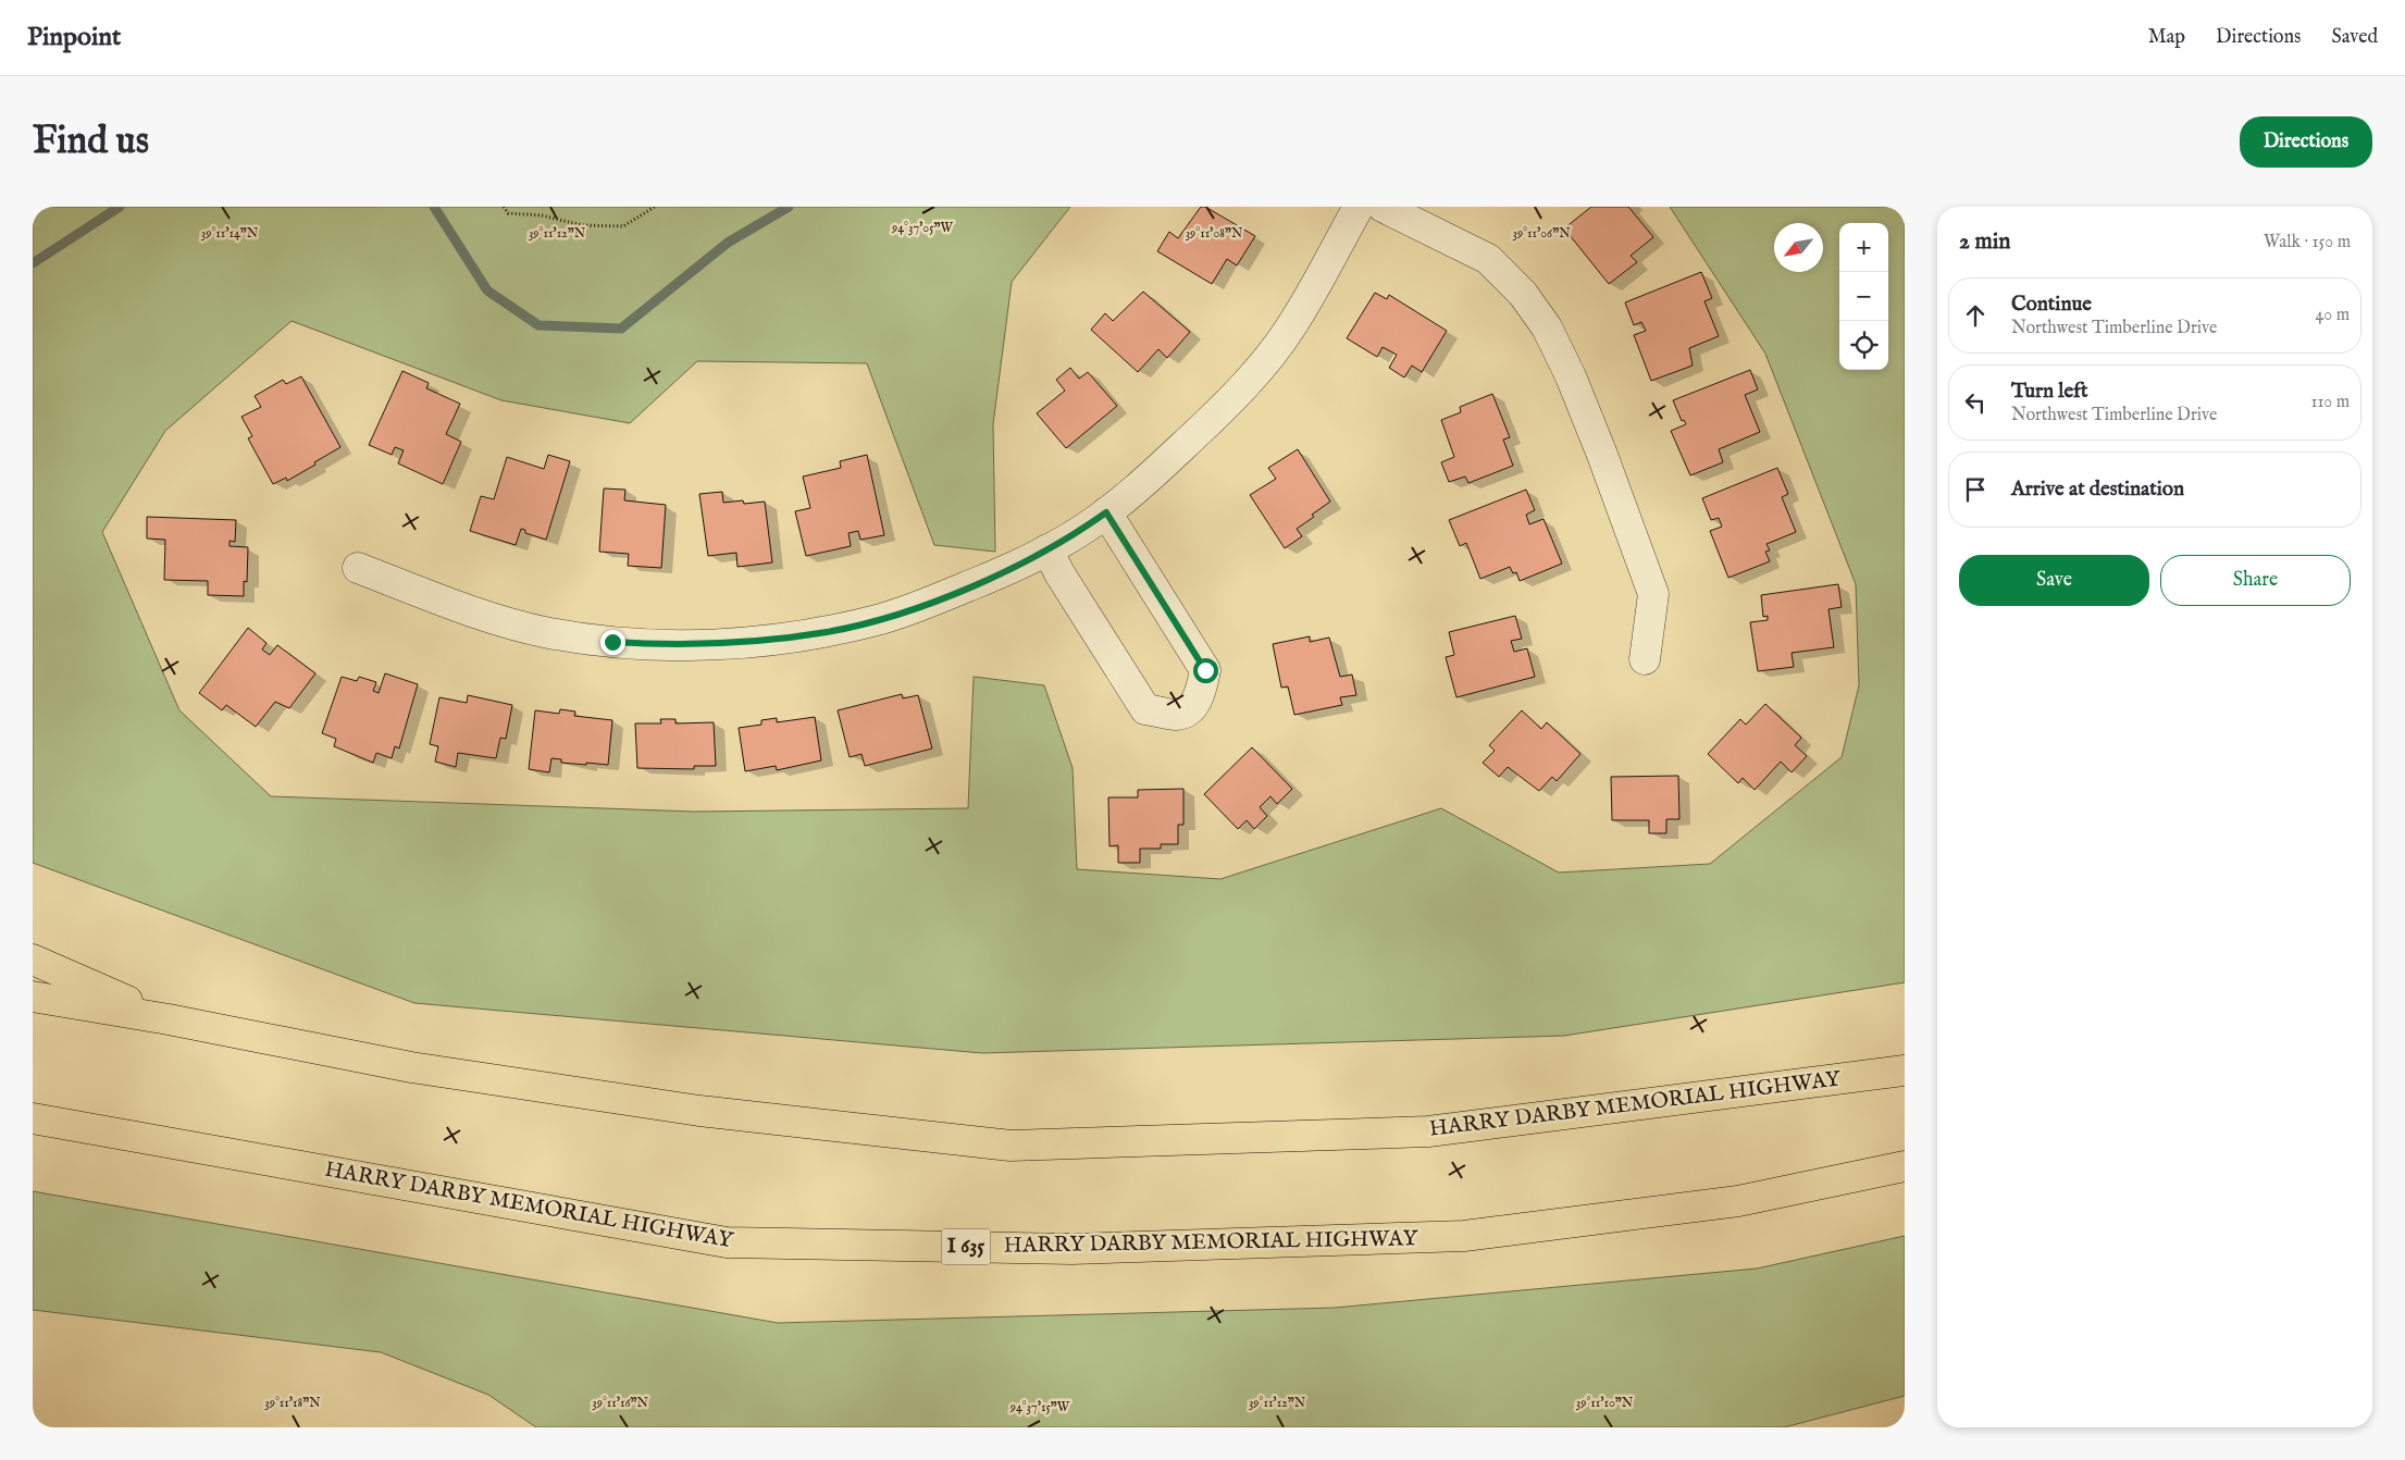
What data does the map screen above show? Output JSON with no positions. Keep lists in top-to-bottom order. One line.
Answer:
{"streets":{"highway":["HARRY DARBY MEMORIAL HIGHWAY","I 635"]},"north":"bottom left","page":{"header":"Pinpoint","nav":["Map","Directions","Saved"],"buttons":["Directions",["Save","Share"]],"title":"Find us","heading":["2 min","Walk · 150 m"],"map_buttons":["+","−"],"list":[["Continue","Northwest Timberline Drive","40 m"],["Turn left","Northwest Timberline Drive","110 m"],"Arrive at destination"]},"coordinates":["94°37'05\"W","39°11'14\"N","39°11'12\"N","39°11'08\"N","39°11'06\"N","39°11'18\"N","39°11'16\"N","39°11'10\"N","94°37'15\"W"]}
